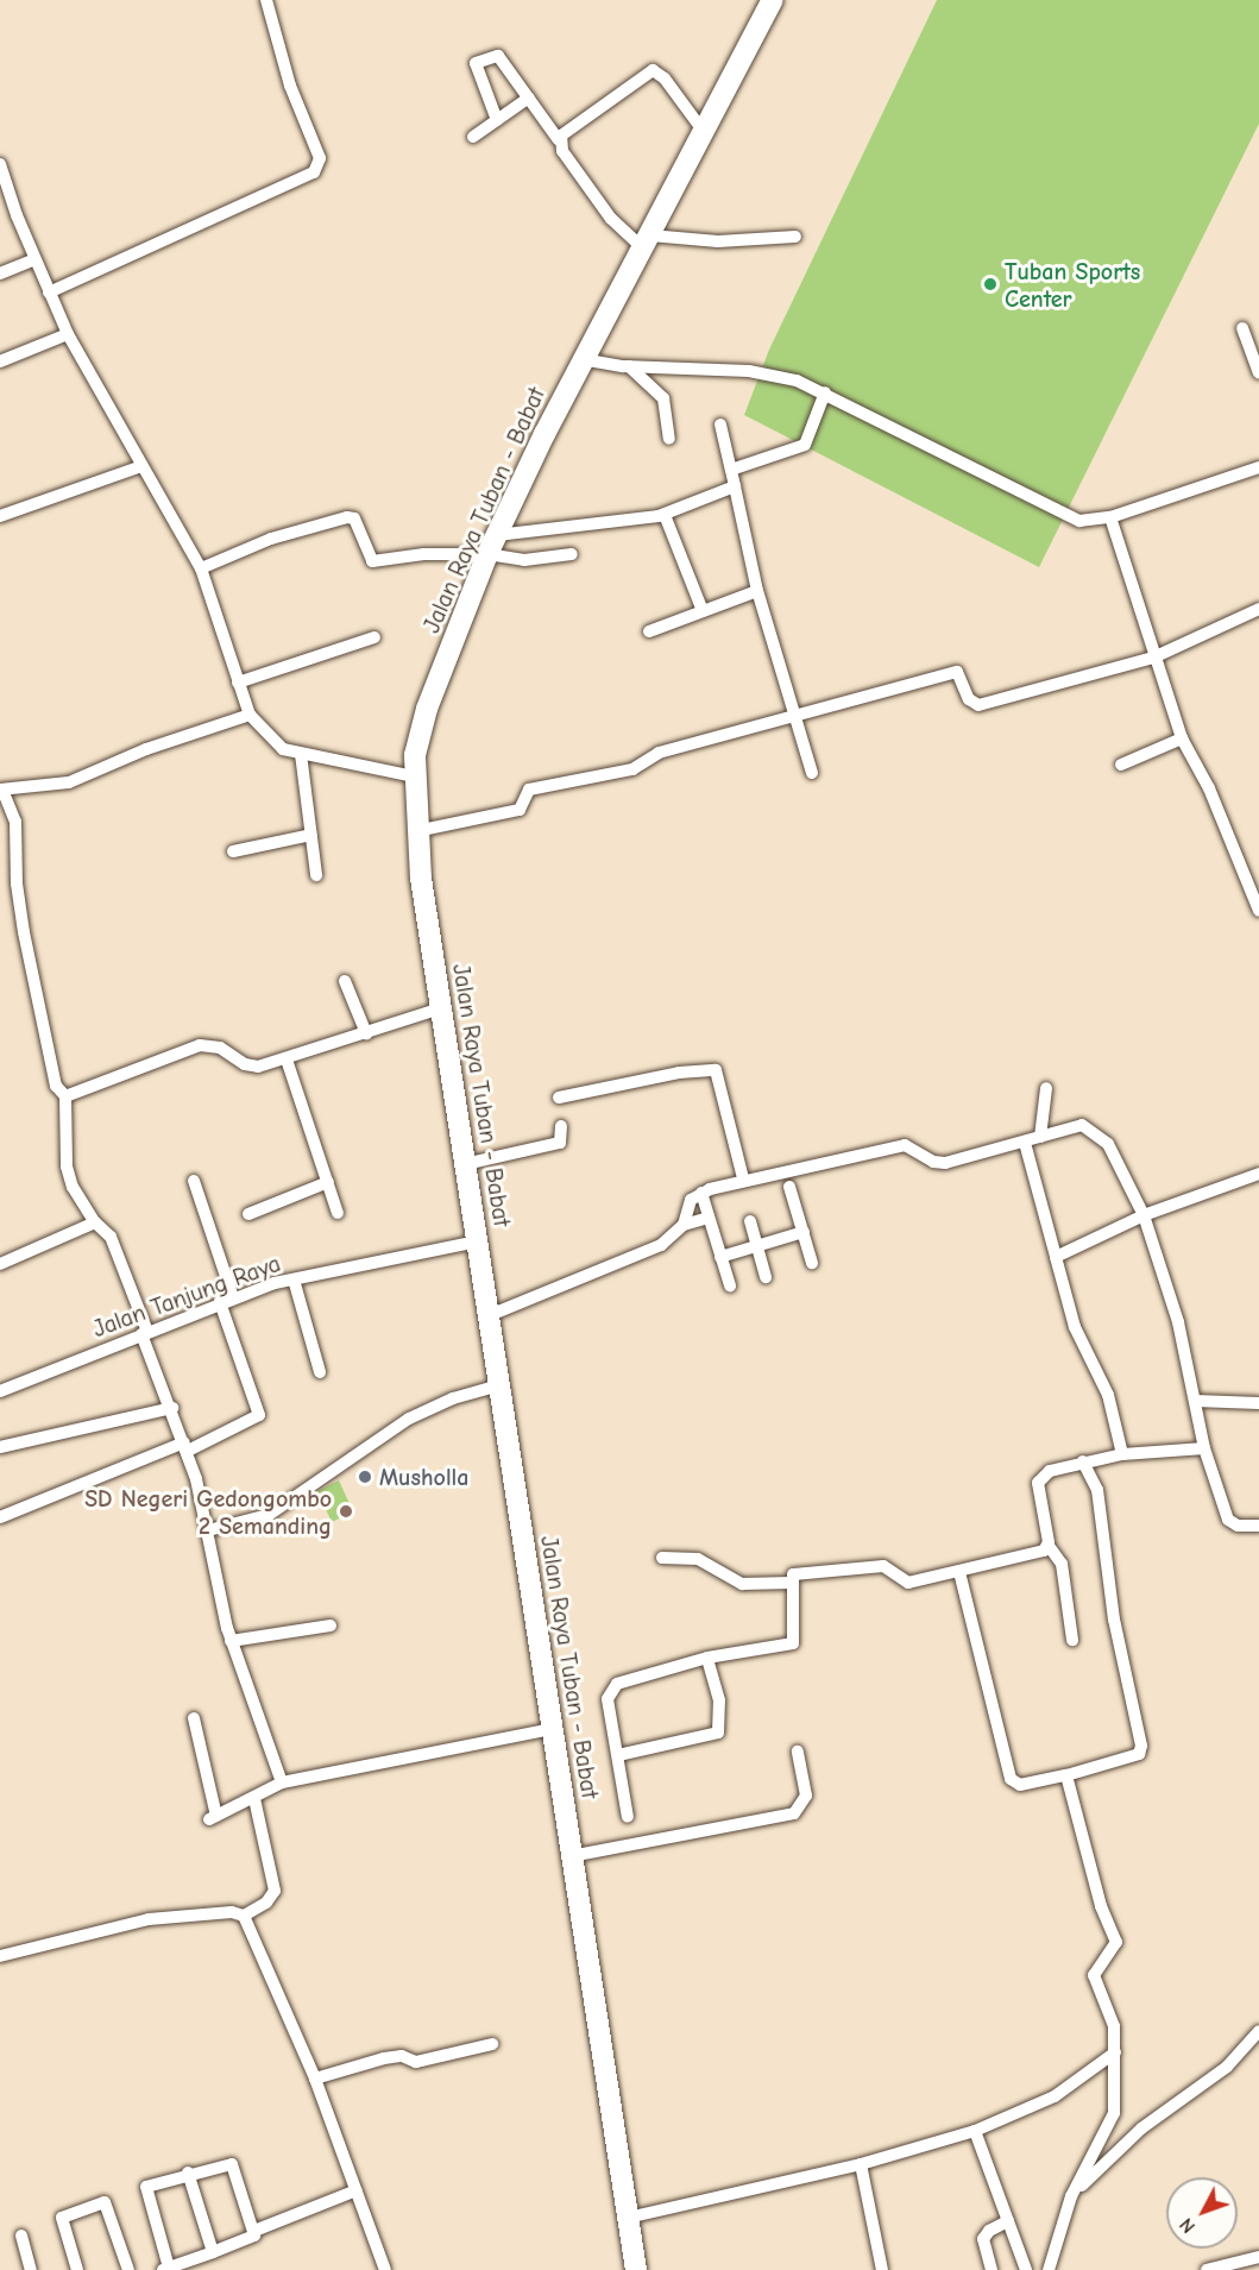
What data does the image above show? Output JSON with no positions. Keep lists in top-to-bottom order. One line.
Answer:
{"streets":{"highway":["Jalan Raya Tuban - Babat"],"street":["Jalan Tanjung Raya"]},"crossings":[["Jalan Raya Tuban - Babat","Jalan Tanjung Raya"]],"places":["Tuban Sports Center","Musholla","SD Negeri Gedongombo 2 Semanding"],"north":"bottom left"}
